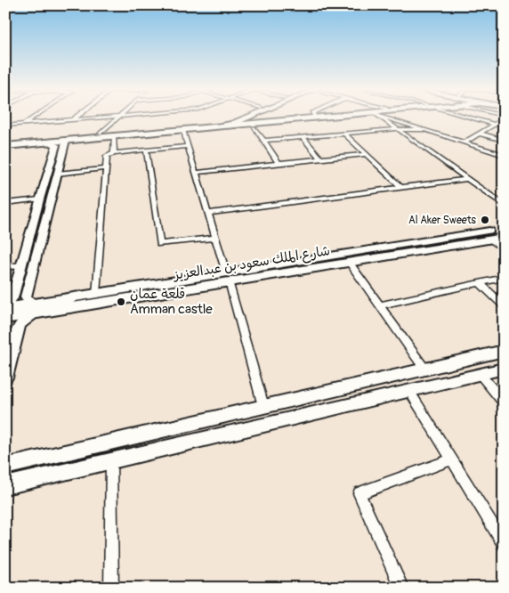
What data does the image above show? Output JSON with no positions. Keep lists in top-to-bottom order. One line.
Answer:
{"streets":{"main road":["شارع الملك سعود بن عبدالعزيز"]},"places":["Al Aker Sweets","قلعة عمان Amman castle"]}
